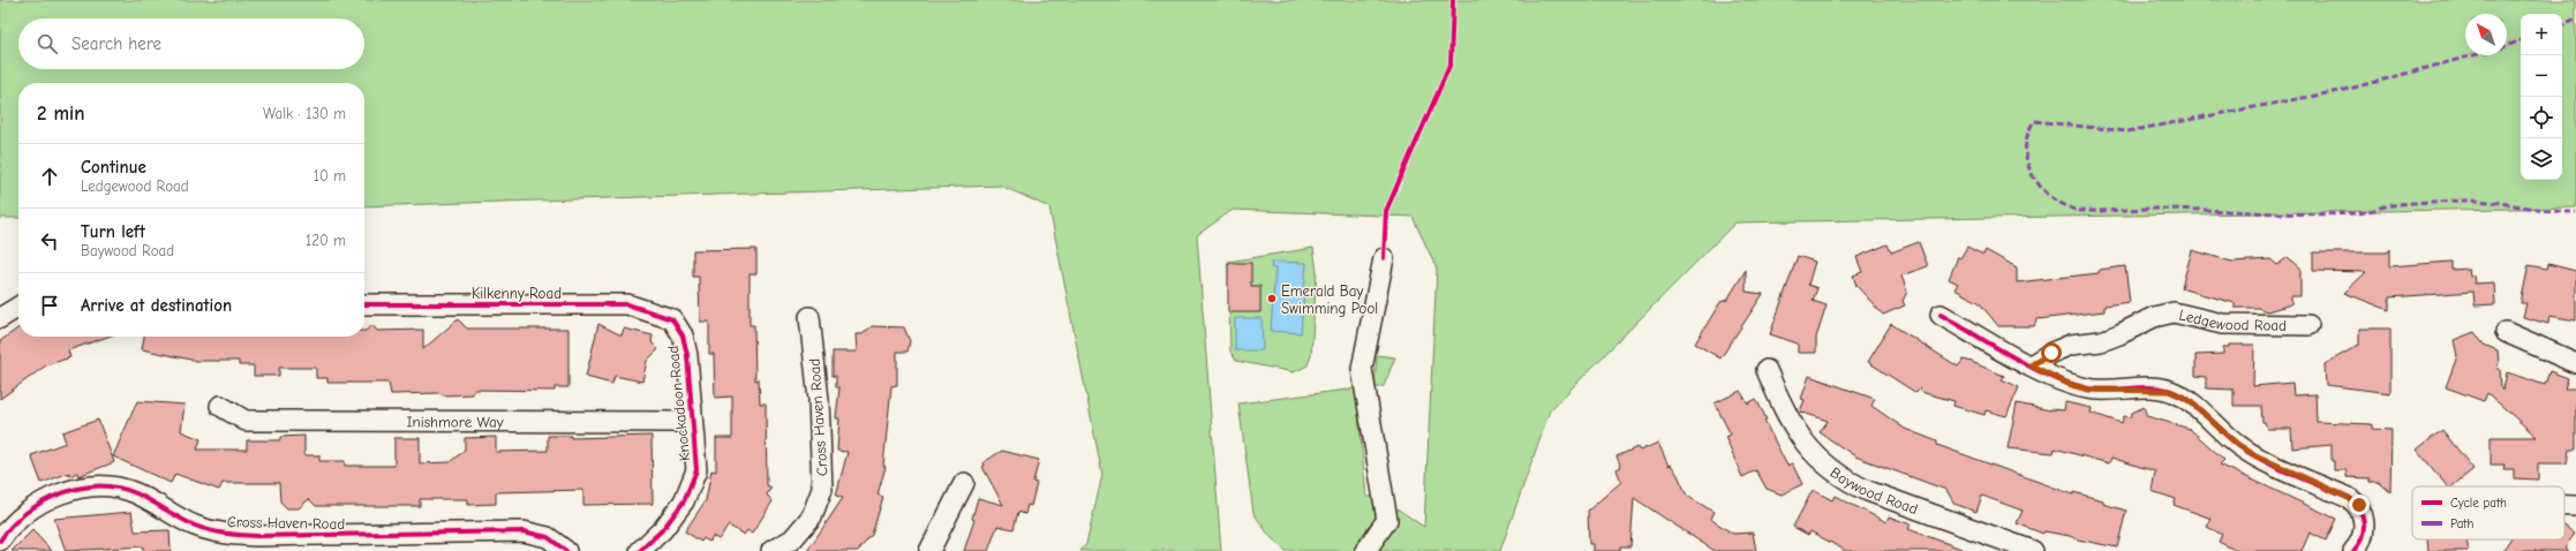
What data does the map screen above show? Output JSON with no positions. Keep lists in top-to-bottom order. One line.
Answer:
{"streets":{"street":["Kilkenny Road","Ledgewood Road","Knockadoon Road","Cross Haven Road","Inishmore Way","Baywood Road"]},"crossings":[["Kilkenny Road","Knockadoon Road"],["Knockadoon Road","Inishmore Way"]],"places":["Emerald Bay Swimming Pool"],"legend":["Cycle path","Path"],"north":"top left","page":{"map_buttons":["+","−"],"search":"Search here","heading":["2 min","Walk · 130 m"],"list":[["Continue","Ledgewood Road","10 m"],["Turn left","Baywood Road","120 m"],"Arrive at destination"]}}
